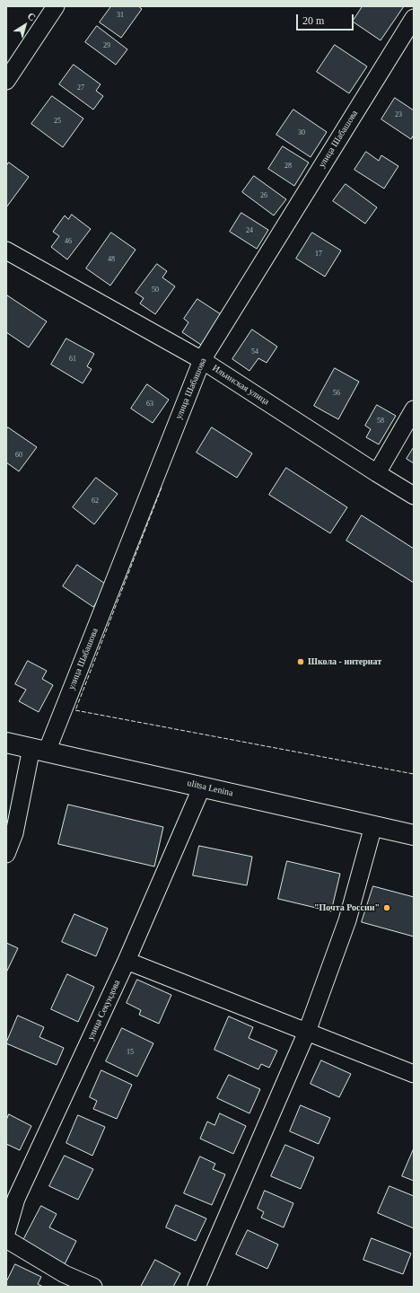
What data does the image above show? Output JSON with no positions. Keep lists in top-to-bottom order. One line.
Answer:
{"streets":{"main road":["ulitsa Lenina"],"street":["улица Шабашова","Ильинская улица","улица Секундова"]},"crossings":[["улица Шабашова","Ильинская улица"],["улица Шабашова","ulitsa Lenina"],["ulitsa Lenina","улица Секундова"]],"places":["Школа - интернат","\"Почта России\""],"house_numbers":["31","29","27","23","25","30","28","26","24","46","17","48","50","54","61","56","63","58","60","62","15"],"scale_bar":"20 m","north":"top right"}
